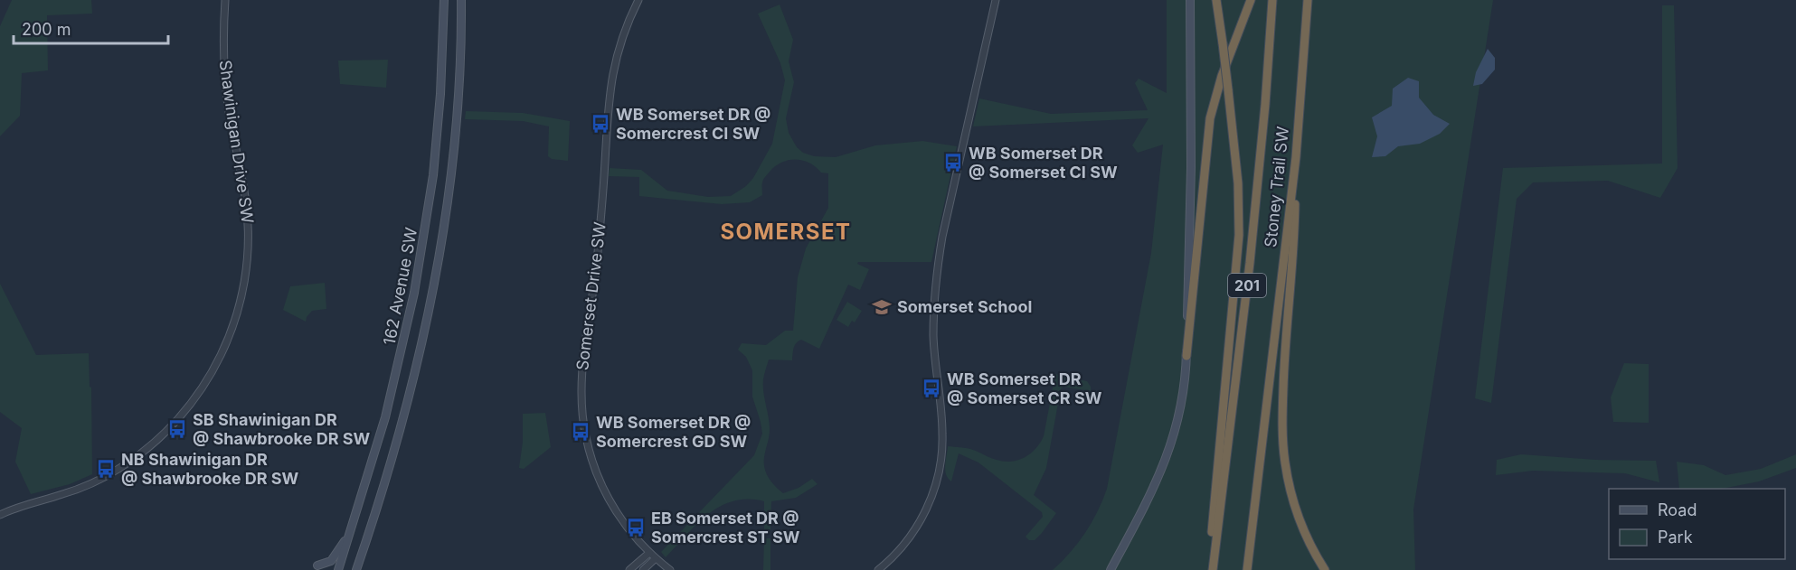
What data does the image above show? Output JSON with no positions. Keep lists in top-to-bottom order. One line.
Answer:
{"streets":{"highway":["Stoney Trail SW","201"],"main road":["162 Avenue SW"],"street":["Shawinigan Drive SW","Somerset Drive SW"]},"districts":["SOMERSET"],"places":{"bus stop":["WB Somerset DR @ Somercrest CI SW","WB Somerset DR @ Somerset CI SW","WB Somerset DR @ Somerset CR SW","SB Shawinigan DR @ Shawbrooke DR SW","WB Somerset DR @ Somercrest GD SW","NB Shawinigan DR @ Shawbrooke DR SW","EB Somerset DR @ Somercrest ST SW"],"school or university":["Somerset School"]},"legend":["Road","Park"],"scale_bar":"200 m"}
